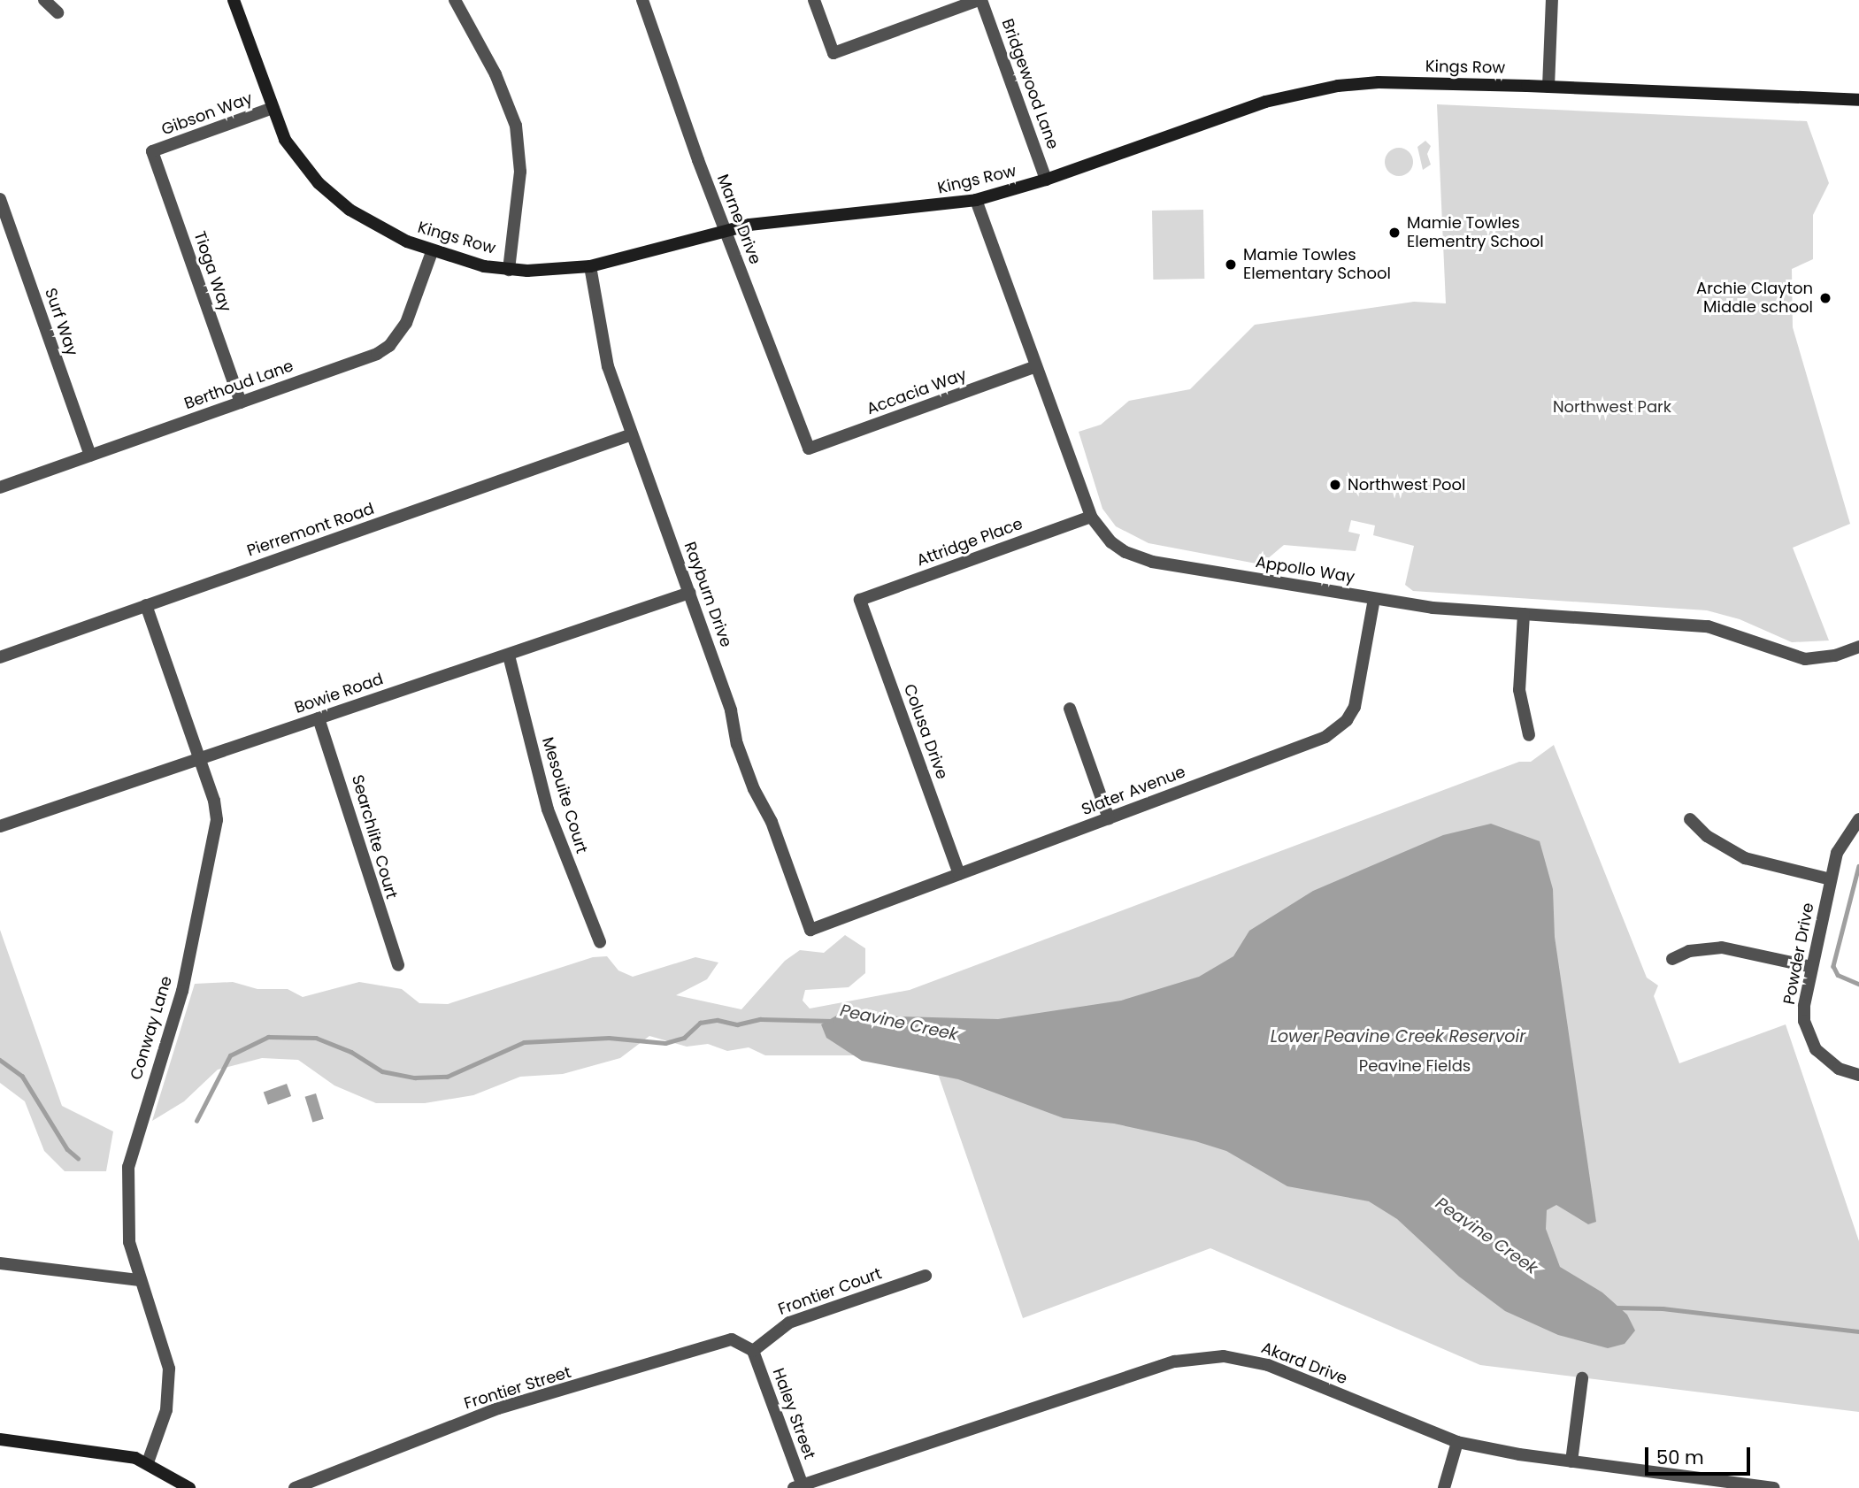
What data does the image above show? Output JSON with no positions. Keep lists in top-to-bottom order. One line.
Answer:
{"streets":{"main road":["Kings Row"],"street":["Bridgewood Lane","Gibson Way","Marne Drive","Tioga Way","Surf Way","Berthoud Lane","Accacia Way","Pierremont Road","Attridge Place","Appollo Way","Rayburn Drive","Bowie Road","Colusa Drive","Slater Avenue","Mesouite Court","Searchlite Court","Powder Drive","Conway Lane","Frontier Court","Akard Drive","Frontier Street","Haley Street"]},"crossings":[["Kings Row","Bridgewood Lane"],["Kings Row","Gibson Way"],["Kings Row","Marne Drive"],["Kings Row","Berthoud Lane"],["Kings Row","Appollo Way"],["Kings Row","Rayburn Drive"],["Gibson Way","Tioga Way"],["Marne Drive","Accacia Way"],["Tioga Way","Berthoud Lane"],["Surf Way","Berthoud Lane"],["Accacia Way","Appollo Way"],["Pierremont Road","Rayburn Drive"],["Pierremont Road","Conway Lane"],["Attridge Place","Appollo Way"],["Attridge Place","Colusa Drive"],["Appollo Way","Slater Avenue"],["Rayburn Drive","Bowie Road"],["Rayburn Drive","Slater Avenue"],["Bowie Road","Mesouite Court"],["Bowie Road","Searchlite Court"],["Bowie Road","Conway Lane"],["Colusa Drive","Slater Avenue"],["Frontier Court","Frontier Street"],["Frontier Court","Haley Street"],["Akard Drive","Haley Street"],["Frontier Street","Haley Street"]],"water":["Peavine Creek","Lower Peavine Creek Reservoir"],"parks":["Northwest Park","Peavine Fields"],"places":["Mamie Towles Elementry School","Mamie Towles Elementary School","Archie Clayton Middle school","Northwest Pool"],"scale_bar":"50 m"}
